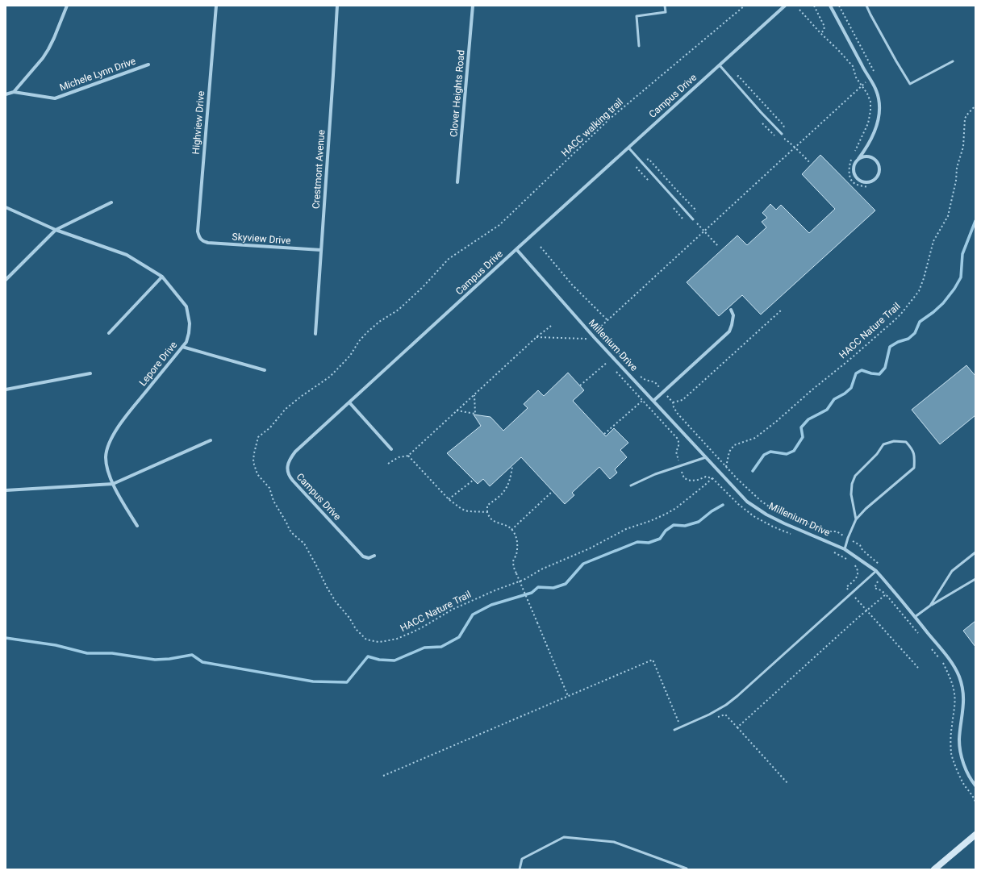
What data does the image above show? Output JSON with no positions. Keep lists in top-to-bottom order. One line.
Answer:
{"streets":{"street":["Michele Lynn Drive","Clover Heights Road","Campus Drive","Highview Drive","Crestmont Avenue","Skyview Drive","Millenium Drive","Lepore Drive"],"path":["HACC walking trail","HACC Nature Trail"]},"crossings":[["Campus Drive","Millenium Drive"],["Highview Drive","Skyview Drive"],["HACC walking trail","HACC Nature Trail"],["Crestmont Avenue","Skyview Drive"]]}
